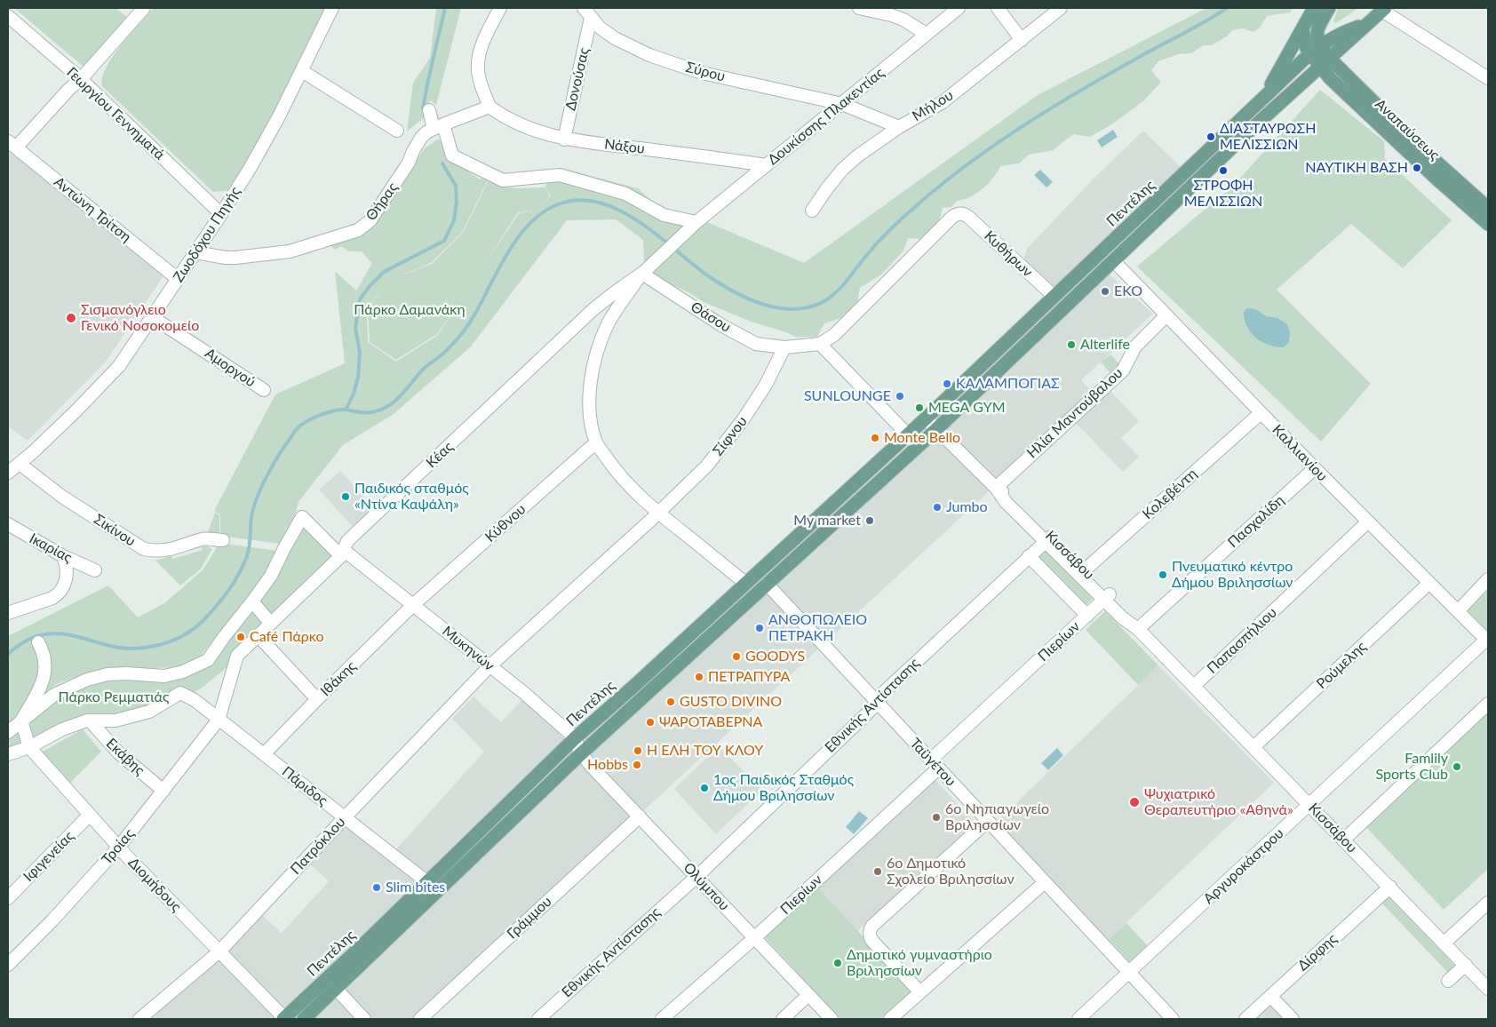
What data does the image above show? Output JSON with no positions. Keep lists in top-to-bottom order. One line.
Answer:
{"streets":{"main road":["Αναπαύσεως","Πεντέλης"],"street":["Σύρου","Δονούσας","Μήλου","Γεωργίου Γεννηματά","Δουκίσσης Πλακεντίας","Νάξου","Θήρας","Αντώνη Τρίτση","Ζωοδόχου Πηγής","Κυθήρων","Θάσου","Αμοργού","Ηλία Μαντούβαλου","Σίφνου","Καλλιανίου","Κέας","Κολεβέντη","Πασχαλίδη","Κύθνου","Σικίνου","Ικαρίας","Κισσάβου","Παπασπήλιου","Πιερίων","Μυκηνών","Ρούμελης","Ιθάκης","Εθνικής Αντίστασης","Εκάβης","Ταϋγέτου","Πάριδος","Πατρόκλου","Τροίας","Ιφιγενείας","Αργυροκάστρου","Διομήδους","Ολύμπου","Γράμμου","Δίρφης"]},"crossings":[["Σύρου","Δονούσας"],["Σύρου","Μήλου"],["Σύρου","Δουκίσσης Πλακεντίας"],["Δονούσας","Νάξου"],["Γεωργίου Γεννηματά","Ζωοδόχου Πηγής"],["Δουκίσσης Πλακεντίας","Νάξου"],["Δουκίσσης Πλακεντίας","Θάσου"],["Δουκίσσης Πλακεντίας","Κέας"],["Αναπαύσεως","Πεντέλης"],["Νάξου","Θήρας"],["Θήρας","Ζωοδόχου Πηγής"],["Πεντέλης","Κυθήρων"],["Πεντέλης","Καλλιανίου"],["Πεντέλης","Κισσάβου"],["Πεντέλης","Μυκηνών"],["Πεντέλης","Ταϋγέτου"],["Πεντέλης","Πάριδος"],["Πεντέλης","Διομήδους"],["Πεντέλης","Ολύμπου"],["Αντώνη Τρίτση","Ζωοδόχου Πηγής"],["Ζωοδόχου Πηγής","Αμοργού"],["Ζωοδόχου Πηγής","Σικίνου"],["Θάσου","Σίφνου"],["Θάσου","Κέας"],["Ηλία Μαντούβαλου","Καλλιανίου"],["Ηλία Μαντούβαλου","Κισσάβου"],["Σίφνου","Μυκηνών"],["Σίφνου","Πατρόκλου"],["Καλλιανίου","Κολεβέντη"],["Καλλιανίου","Πασχαλίδη"],["Καλλιανίου","Παπασπήλιου"],["Καλλιανίου","Ρούμελης"],["Καλλιανίου","Αργυροκάστρου"],["Κέας","Μυκηνών"],["Κέας","Πάριδος"],["Κέας","Τροίας"],["Κολεβέντη","Κισσάβου"],["Πασχαλίδη","Κισσάβου"],["Κύθνου","Μυκηνών"],["Κύθνου","Ιθάκης"],["Κισσάβου","Παπασπήλιου"],["Κισσάβου","Πιερίων"],["Κισσάβου","Ρούμελης"],["Κισσάβου","Εθνικής Αντίστασης"],["Κισσάβου","Αργυροκάστρου"],["Κισσάβου","Δίρφης"],["Πιερίων","Ταϋγέτου"],["Πιερίων","Ολύμπου"],["Μυκηνών","Ιθάκης"],["Μυκηνών","Πατρόκλου"],["Μυκηνών","Ολύμπου"],["Ιθάκης","Πάριδος"],["Εθνικής Αντίστασης","Ταϋγέτου"],["Εθνικής Αντίστασης","Ολύμπου"],["Εκάβης","Τροίας"],["Ταϋγέτου","Αργυροκάστρου"],["Πάριδος","Πατρόκλου"],["Πάριδος","Τροίας"],["Πατρόκλου","Διομήδους"],["Τροίας","Διομήδους"],["Ιφιγενείας","Διομήδους"],["Ολύμπου","Γράμμου"]],"parks":["Πάρκο Δαμανάκη","Πάρκο Ρεμματιάς"],"places":["ΔΙΑΣΤΑΥΡΩΣΗ ΜΕΛΙΣΣΙΩΝ","ΝΑΥΤΙΚΗ ΒΑΣΗ","ΣΤΡΟΦΗ ΜΕΛΙΣΣΙΩΝ","EKO","Σισμανόγλειο Γενικό Νοσοκομείο","Alterlife","ΚΑΛΑΜΠΟΓΙΑΣ","SUNLOUNGE","ΜEGA GYM","Monte Bello","Παιδικός σταθμός «Ντίνα Καψάλη»","Jumbo","My market","Πνευματικό κέντρο Δήμου Βριλησσίων","ΑΝΘΟΠΩΛΕΙΟ ΠΕΤΡΑΚΗ","Café Πάρκο","GOODYS","ΠΕΤΡΑΠΥΡΑ","GUSTO DIVINO","ΨΑΡΟΤΑΒΕΡΝΑ","Η ΕΛΗ ΤΟΥ ΚΛΟΥ","Hobbs","Famlily Sports Club","1ος Παιδικός Σταθμός Δήμου Βριλησσίων","Ψυχιατρικό Θεραπευτήριο «Αθηνά»","6ο Νηπιαγωγείο Βριλησσίων","6ο Δημοτικό Σχολείο Βριλησσίων","Slim bites","Δημοτικό γυμναστήριο Βριλησσίων"]}
